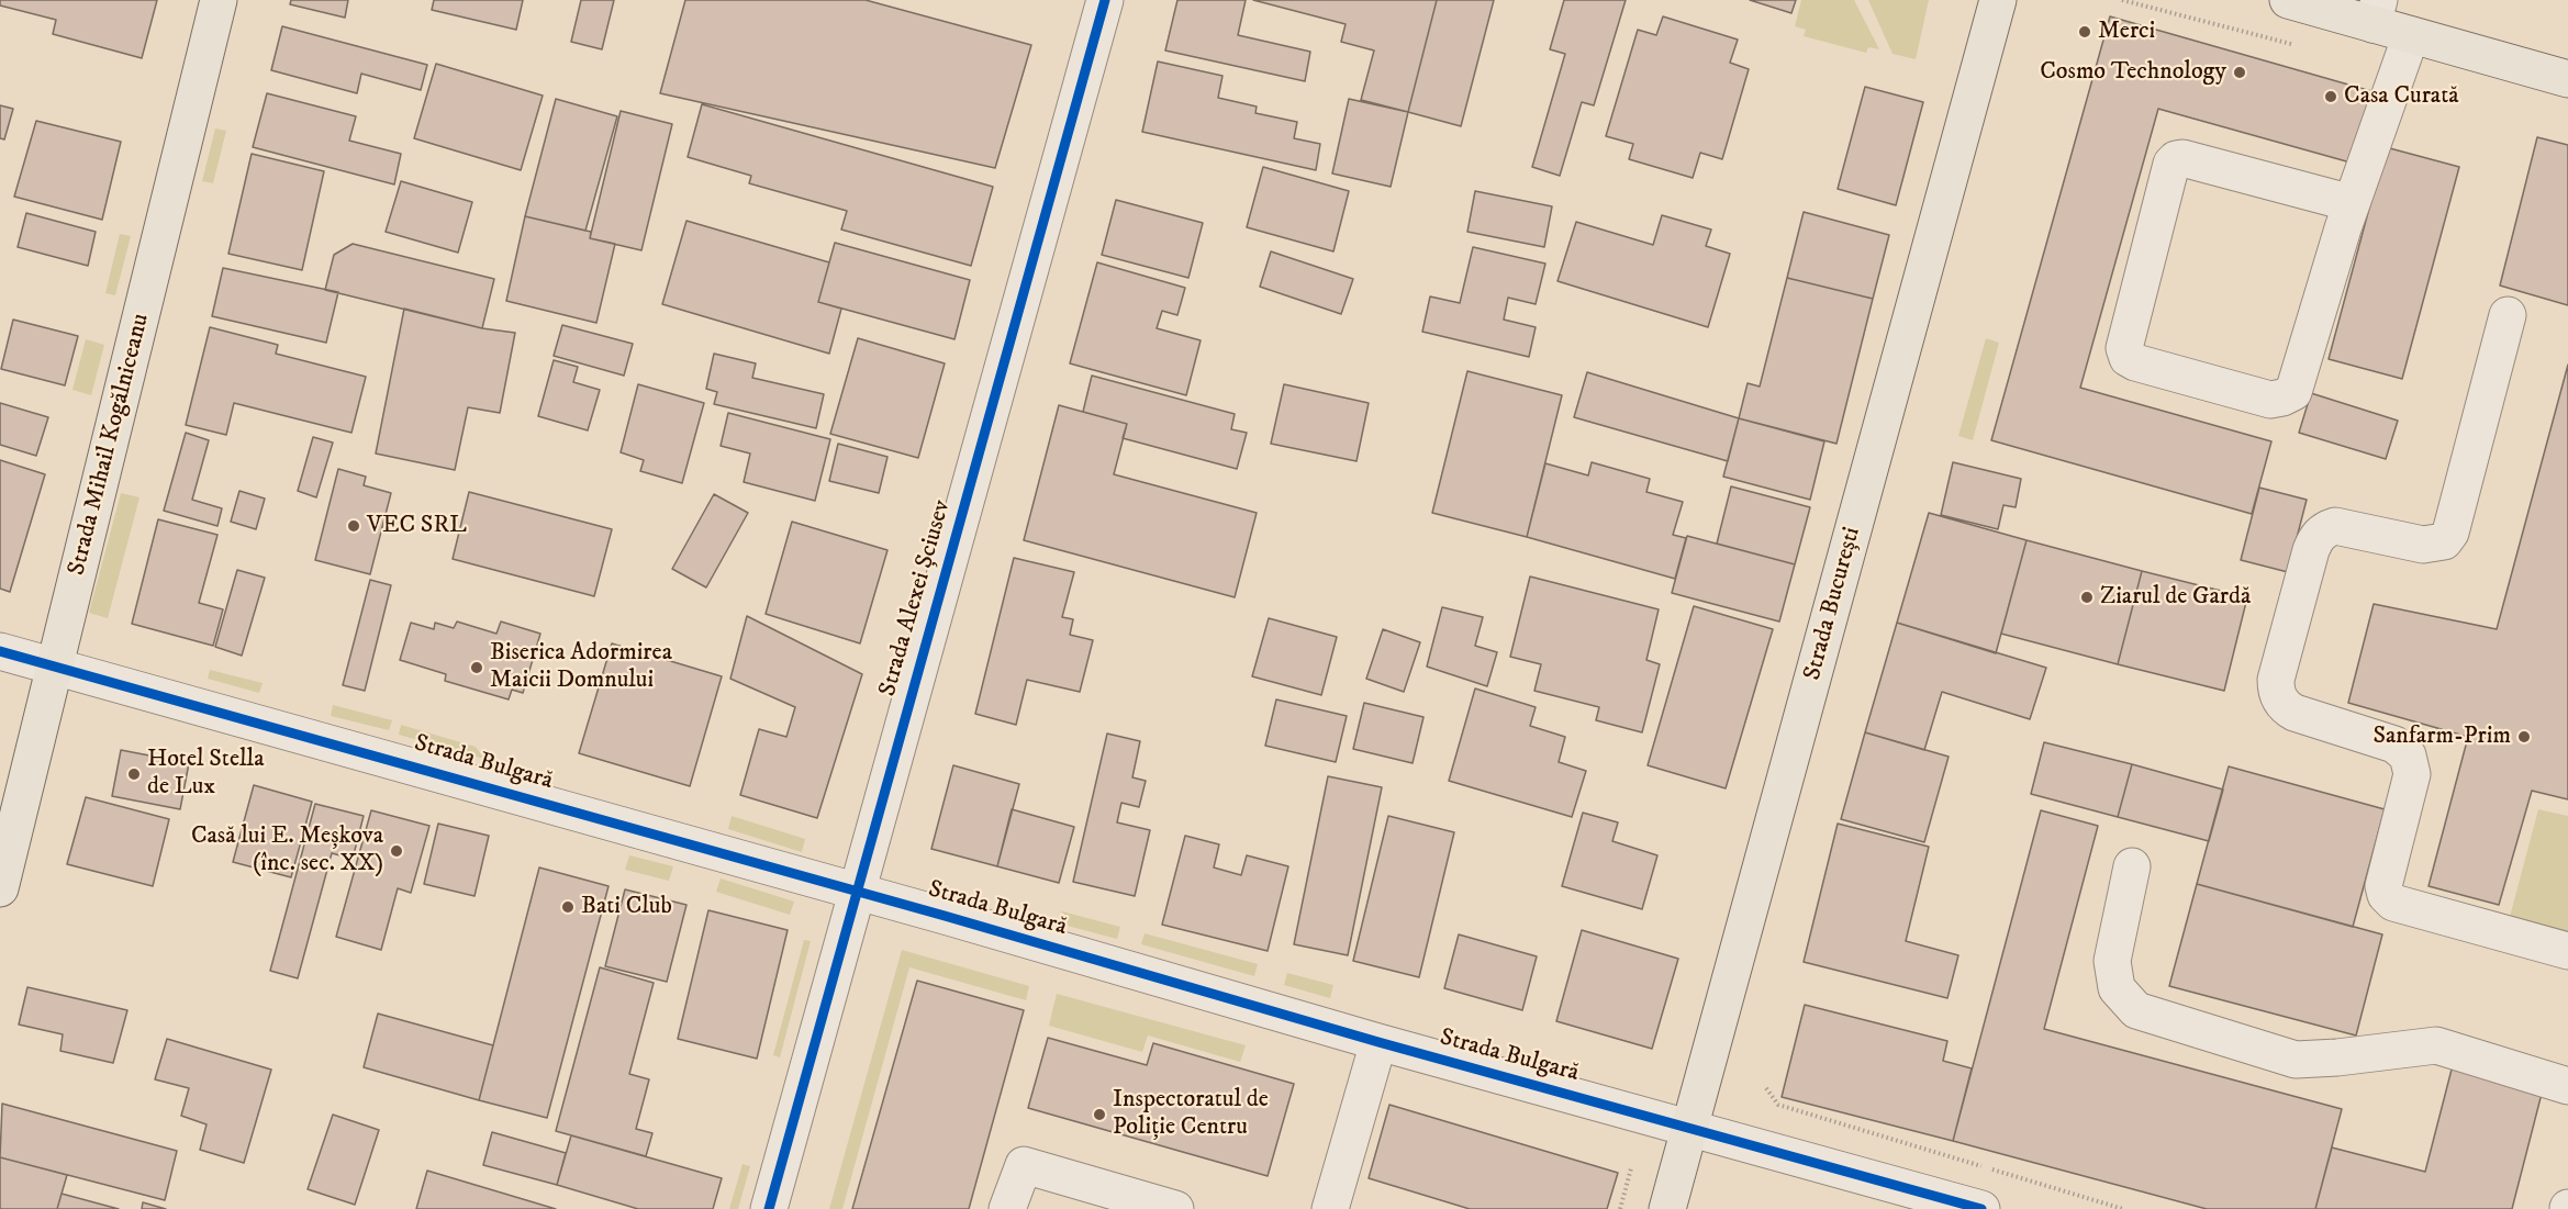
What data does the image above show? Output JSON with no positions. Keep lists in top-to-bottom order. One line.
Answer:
{"streets":{"main road":["Strada Mihail Kogălniceanu","Strada București"],"street":["Strada Alexei Șciusev","Strada Bulgară"]},"crossings":[["Strada Mihail Kogălniceanu","Strada Bulgară"],["Strada Alexei Șciusev","Strada Bulgară"],["Strada București","Strada Bulgară"]],"places":["Merci","Cosmo Technology","Casa Curată","VEC SRL","Ziarul de Gardă","Biserica Adormirea Maicii Domnului","Sanfarm-Prim","Hotel Stella de Lux","Casă lui E. Meșkova (înc. sec. XX)","Bati Club","Inspectoratul de Poliție Centru"]}
